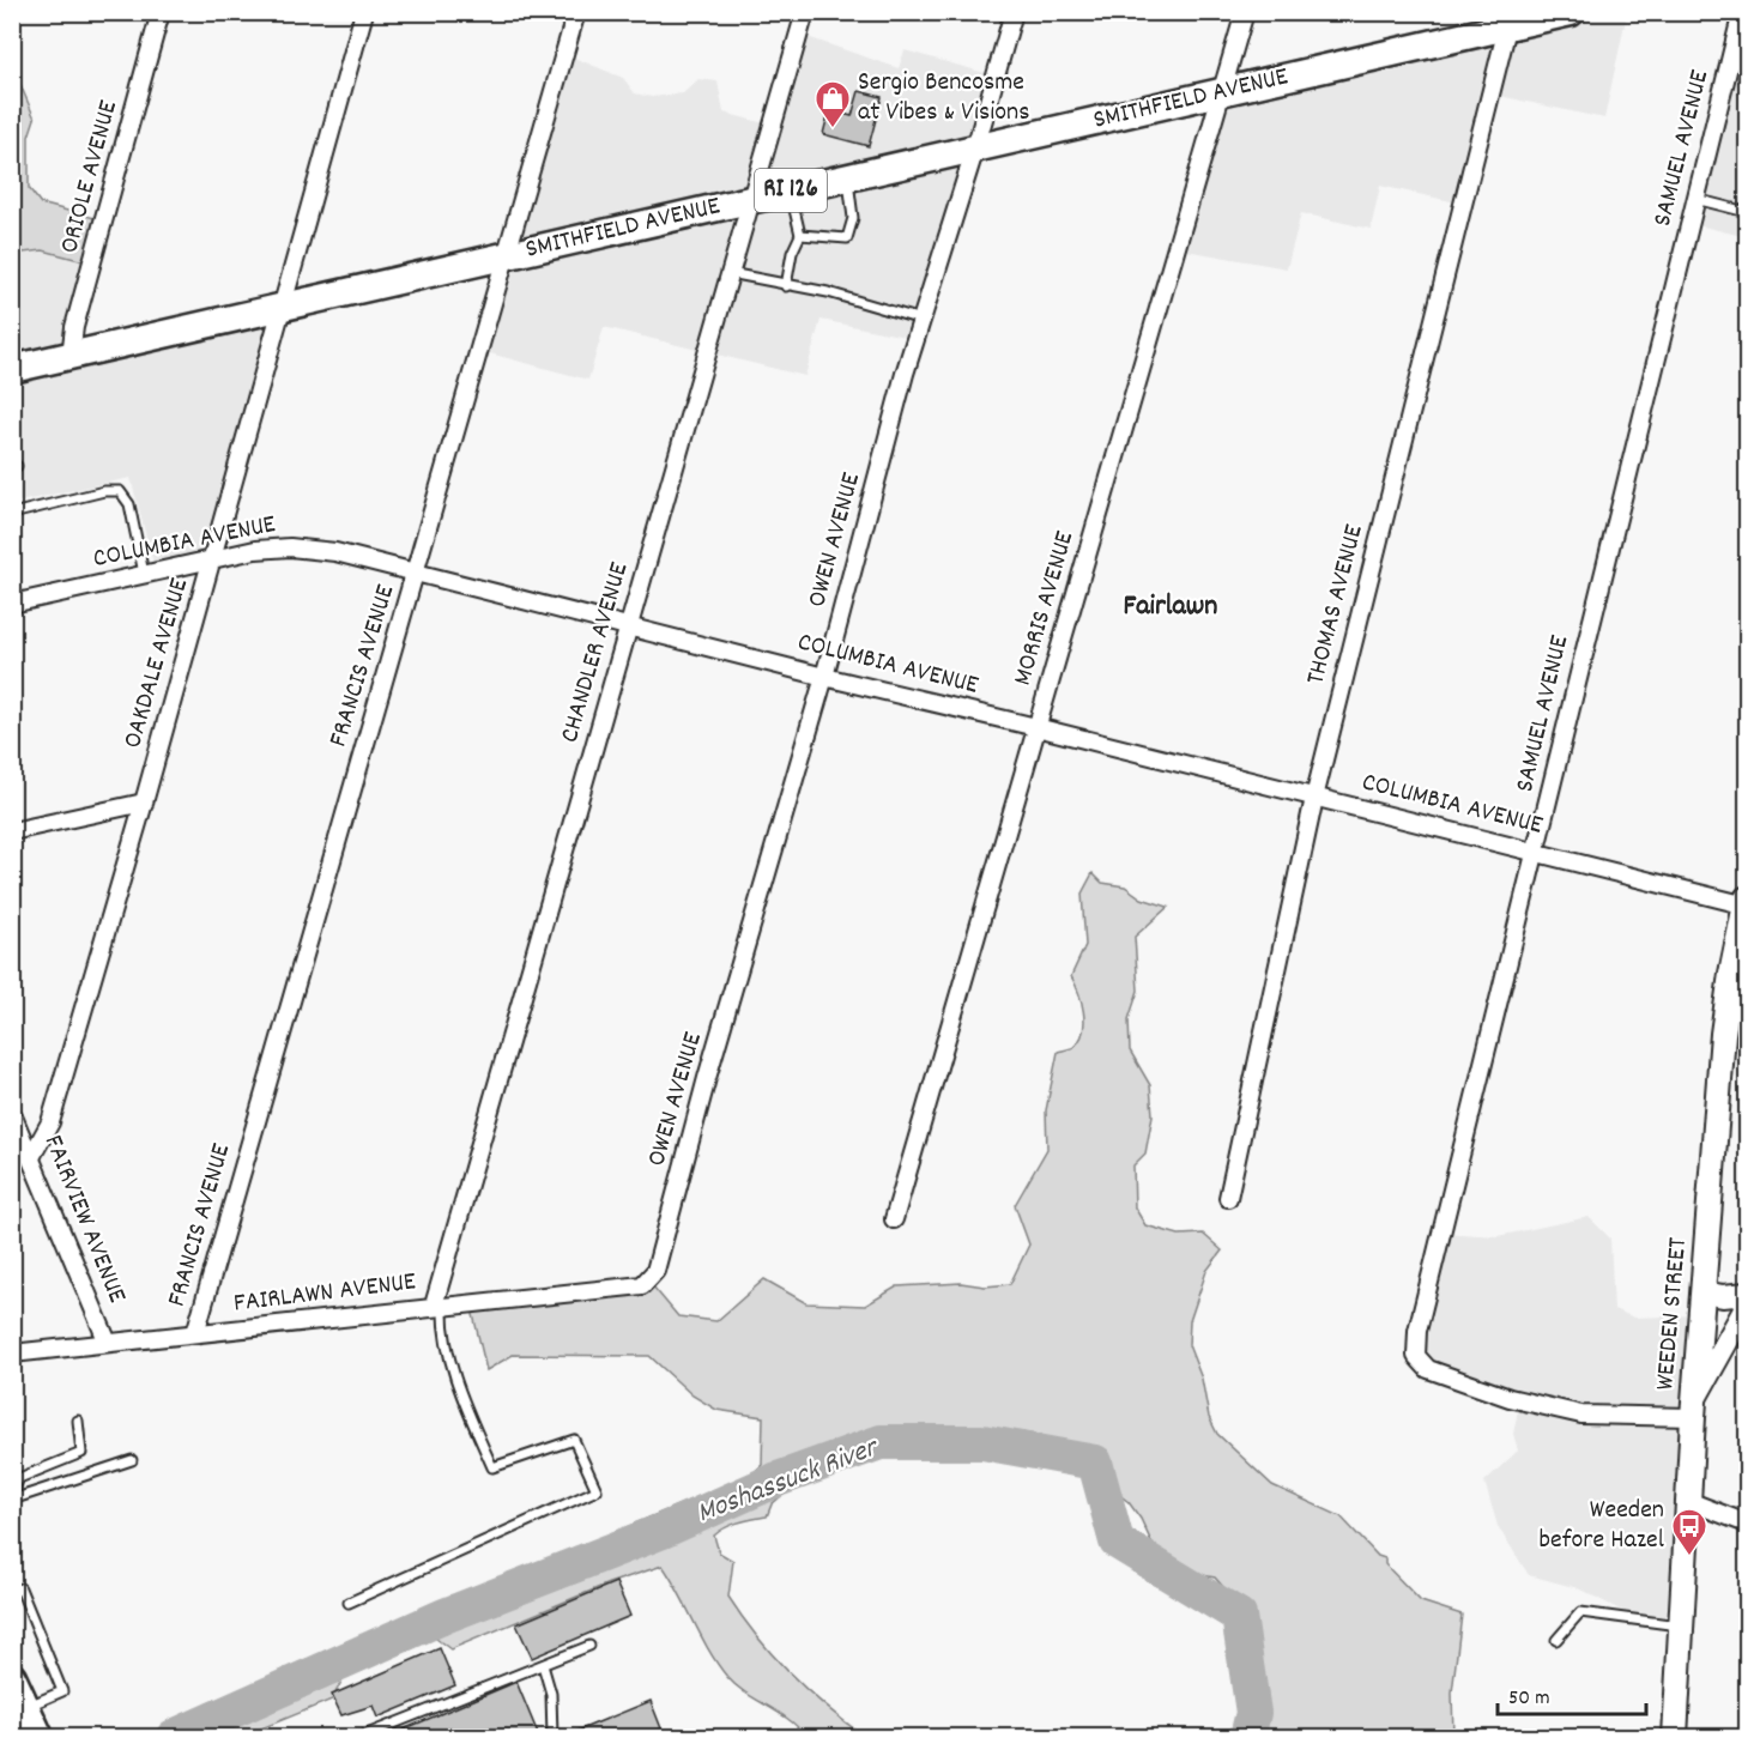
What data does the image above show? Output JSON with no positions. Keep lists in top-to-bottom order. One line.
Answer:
{"streets":{"main road":["SMITHFIELD AVENUE","RI 126","WEEDEN STREET"],"street":["SAMUEL AVENUE","ORIOLE AVENUE","OWEN AVENUE","COLUMBIA AVENUE","THOMAS AVENUE","MORRIS AVENUE","CHANDLER AVENUE","OAKDALE AVENUE","FRANCIS AVENUE","FAIRVIEW AVENUE","FAIRLAWN AVENUE"]},"crossings":[["SMITHFIELD AVENUE","ORIOLE AVENUE"],["SMITHFIELD AVENUE","OWEN AVENUE"],["SMITHFIELD AVENUE","THOMAS AVENUE"],["SMITHFIELD AVENUE","MORRIS AVENUE"],["SMITHFIELD AVENUE","CHANDLER AVENUE"],["SMITHFIELD AVENUE","OAKDALE AVENUE"],["SMITHFIELD AVENUE","FRANCIS AVENUE"],["SAMUEL AVENUE","COLUMBIA AVENUE"],["SAMUEL AVENUE","WEEDEN STREET"],["OWEN AVENUE","COLUMBIA AVENUE"],["OWEN AVENUE","FAIRLAWN AVENUE"],["COLUMBIA AVENUE","THOMAS AVENUE"],["COLUMBIA AVENUE","MORRIS AVENUE"],["COLUMBIA AVENUE","CHANDLER AVENUE"],["COLUMBIA AVENUE","OAKDALE AVENUE"],["COLUMBIA AVENUE","FRANCIS AVENUE"],["COLUMBIA AVENUE","WEEDEN STREET"],["CHANDLER AVENUE","FAIRLAWN AVENUE"],["OAKDALE AVENUE","FAIRVIEW AVENUE"],["FRANCIS AVENUE","FAIRLAWN AVENUE"],["FAIRVIEW AVENUE","FAIRLAWN AVENUE"]],"districts":["Fairlawn"],"water":["Moshassuck River"],"places":{"shop":["Sergio Bencosme at Vibes & Visions"],"bus stop":["Weeden before Hazel"]},"scale_bar":"50 m"}
